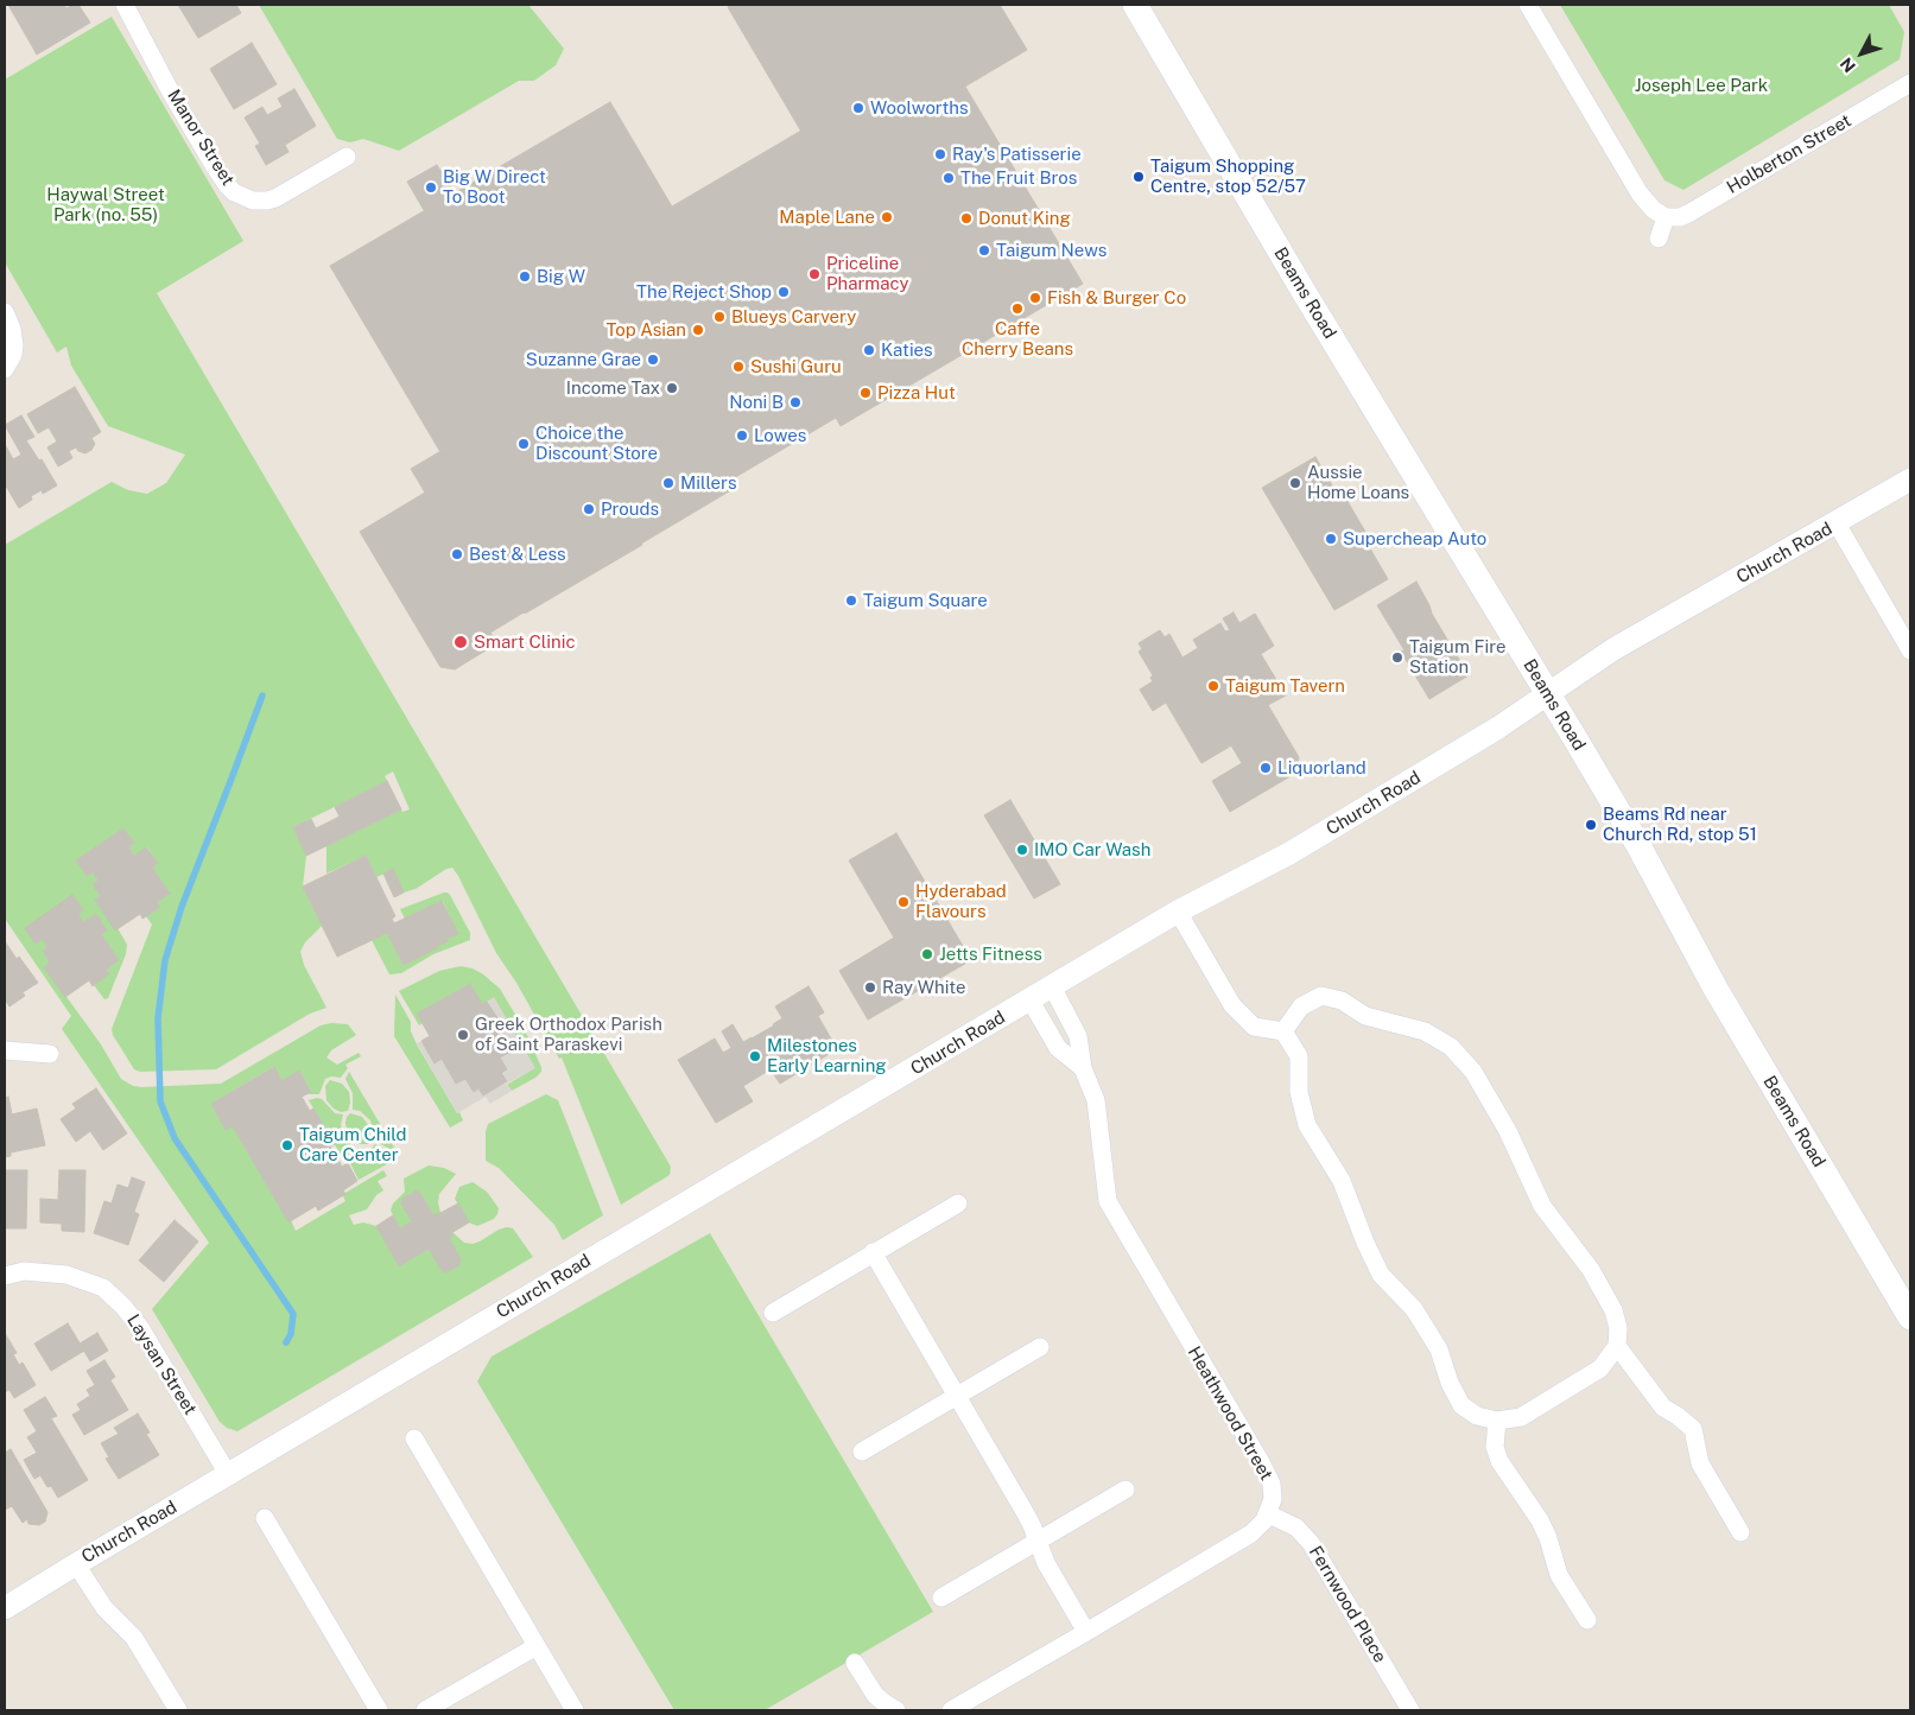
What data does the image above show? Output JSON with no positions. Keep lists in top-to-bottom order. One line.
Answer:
{"streets":{"main road":["Beams Road"],"street":["Manor Street","Holberton Street","Church Road","Laysan Street","Heathwood Street","Fernwood Place"]},"crossings":[["Beams Road","Church Road"],["Church Road","Laysan Street"],["Church Road","Heathwood Street"],["Heathwood Street","Fernwood Place"]],"parks":["Joseph Lee Park","Haywal Street Park (no. 55)"],"places":["Woolworths","Ray's Patisserie","Taigum Shopping Centre, stop 52/57","The Fruit Bros","Big W Direct To Boot","Maple Lane","Donut King","Taigum News","Priceline Pharmacy","Big W","The Reject Shop","Fish & Burger Co","Caffe Cherry Beans","Blueys Carvery","Top Asian","Katies","Suzanne Grae","Sushi Guru","Income Tax","Pizza Hut","Noni B","Lowes","Choice the Discount Store","Millers","Aussie Home Loans","Prouds","Supercheap Auto","Best & Less","Taigum Square","Smart Clinic","Taigum Fire Station","Taigum Tavern","Liquorland","Beams Rd near Church Rd, stop 51","IMO Car Wash","Hyderabad Flavours","Jetts Fitness","Ray White","Greek Orthodox Parish of Saint Paraskevi","Milestones Early Learning","Taigum Child Care Center"],"north":"bottom left"}
